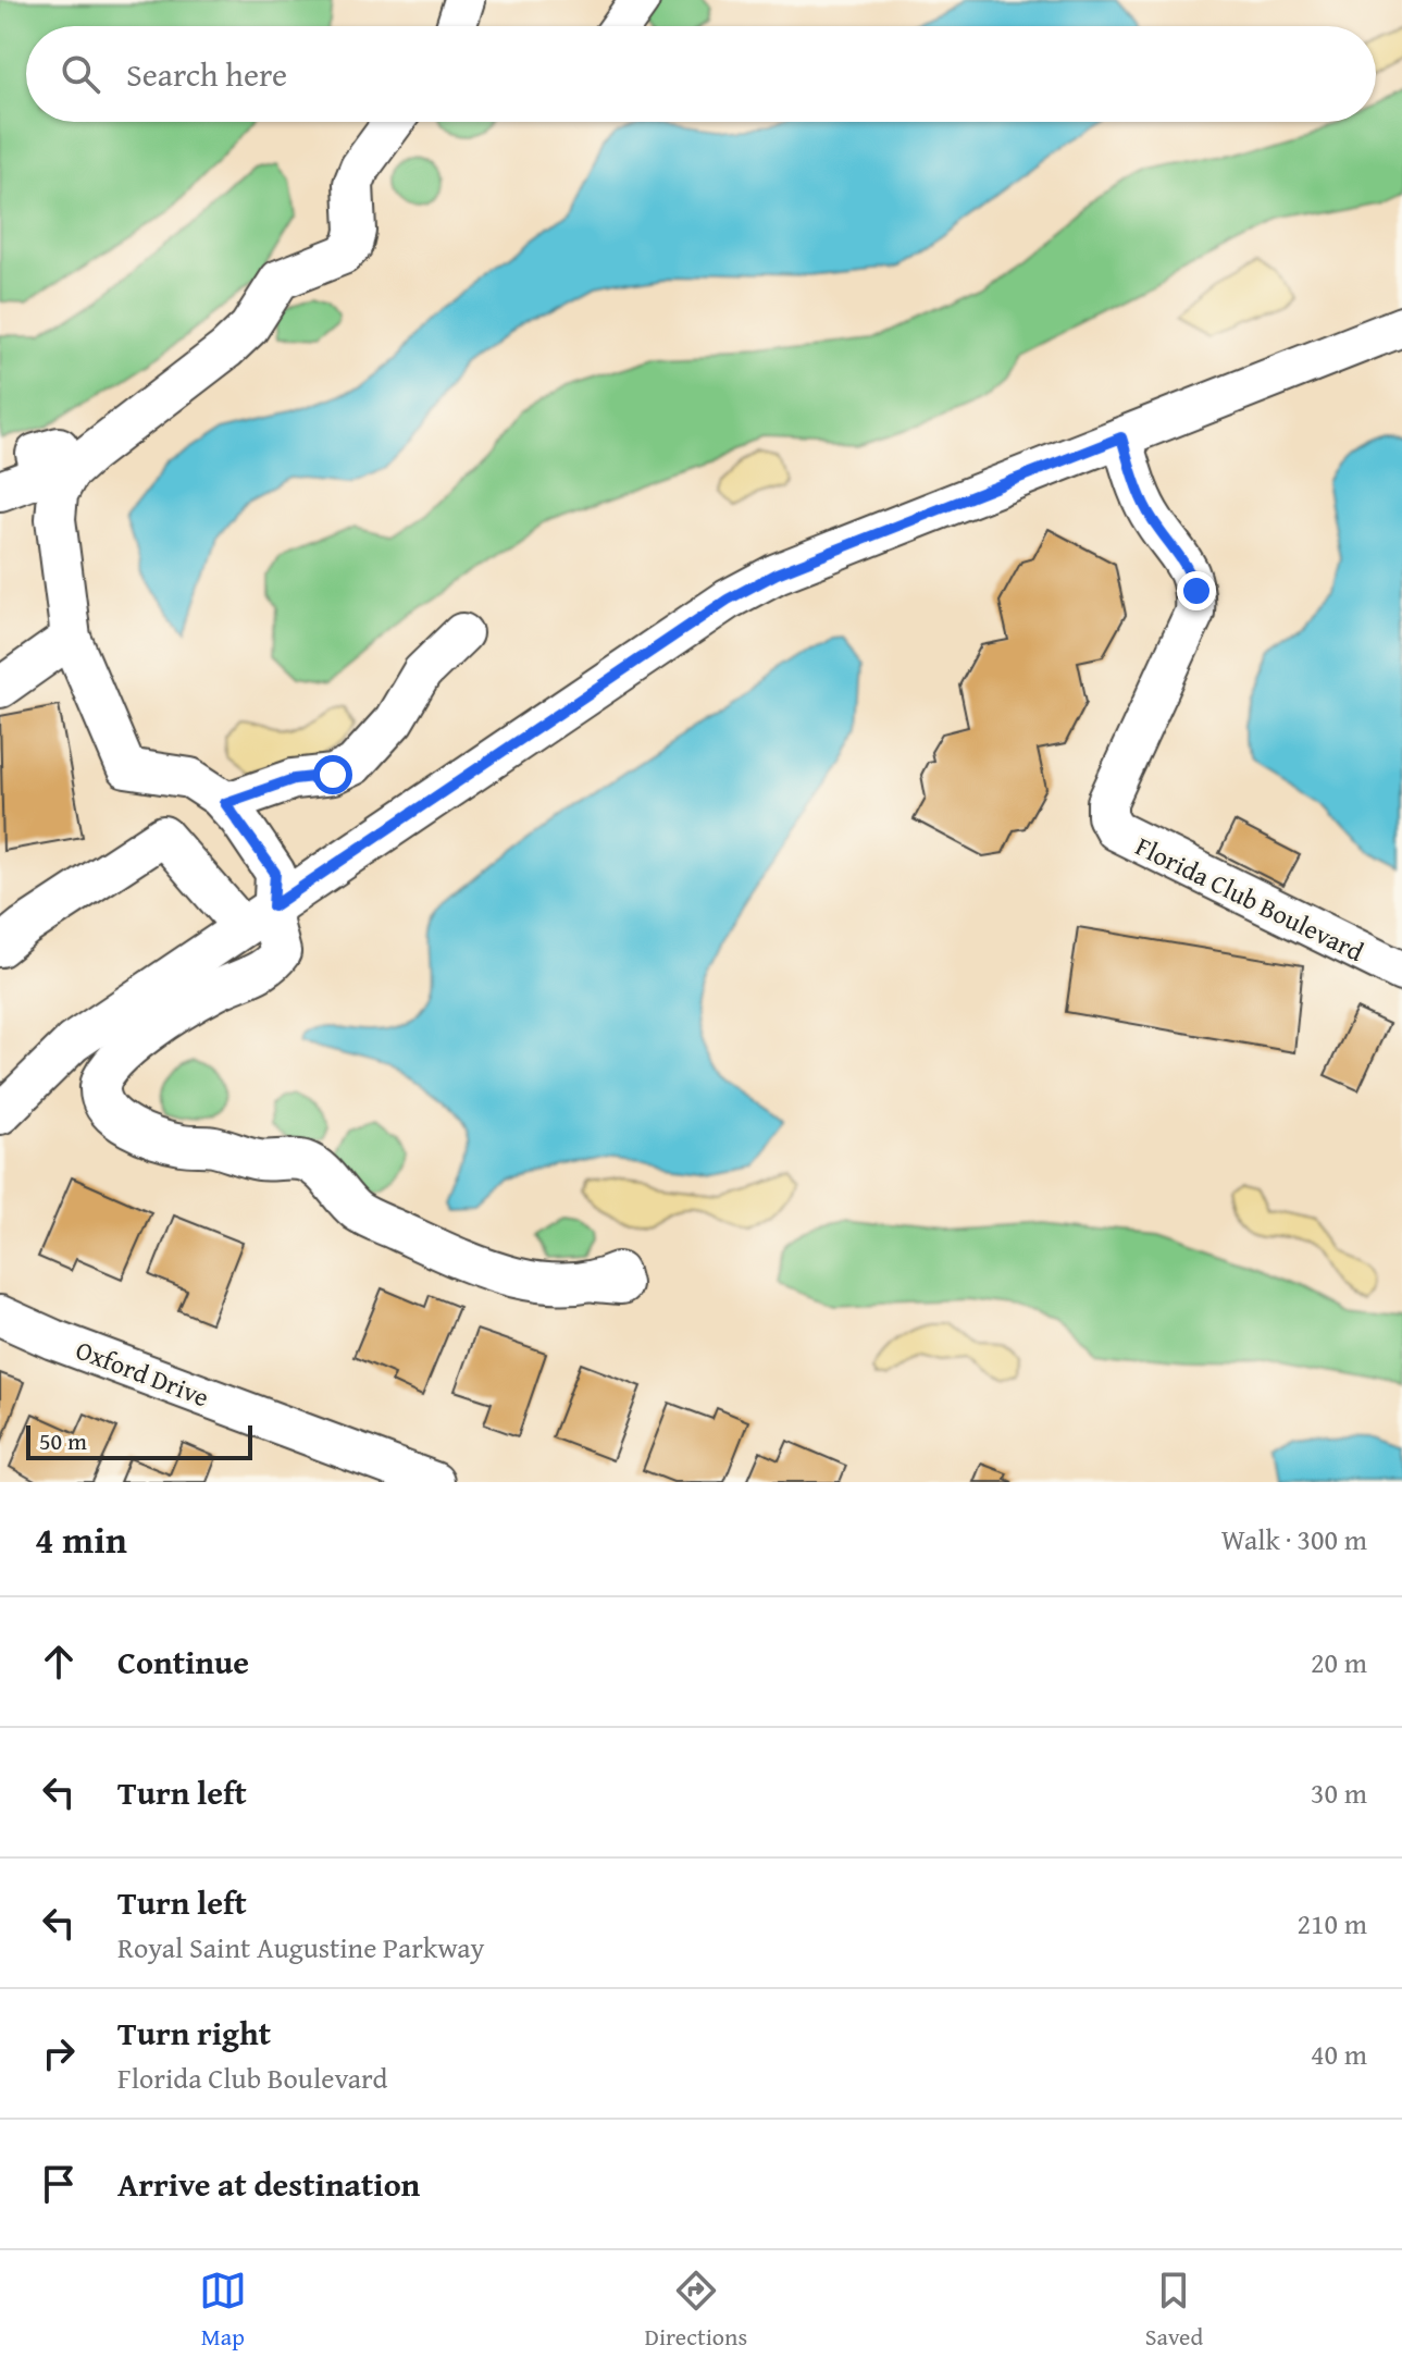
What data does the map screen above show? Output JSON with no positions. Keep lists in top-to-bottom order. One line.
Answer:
{"streets":{"street":["Florida Club Boulevard","Oxford Drive"]},"scale_bar":"50 m","page":{"search":"Search here","scale":"50 m","heading":["4 min","Walk · 300 m"],"list":[["Continue","20 m"],["Turn left","30 m"],["Turn left","Royal Saint Augustine Parkway","210 m"],["Turn right","Florida Club Boulevard","40 m"],"Arrive at destination"],"nav":["Map","Directions","Saved"]}}
